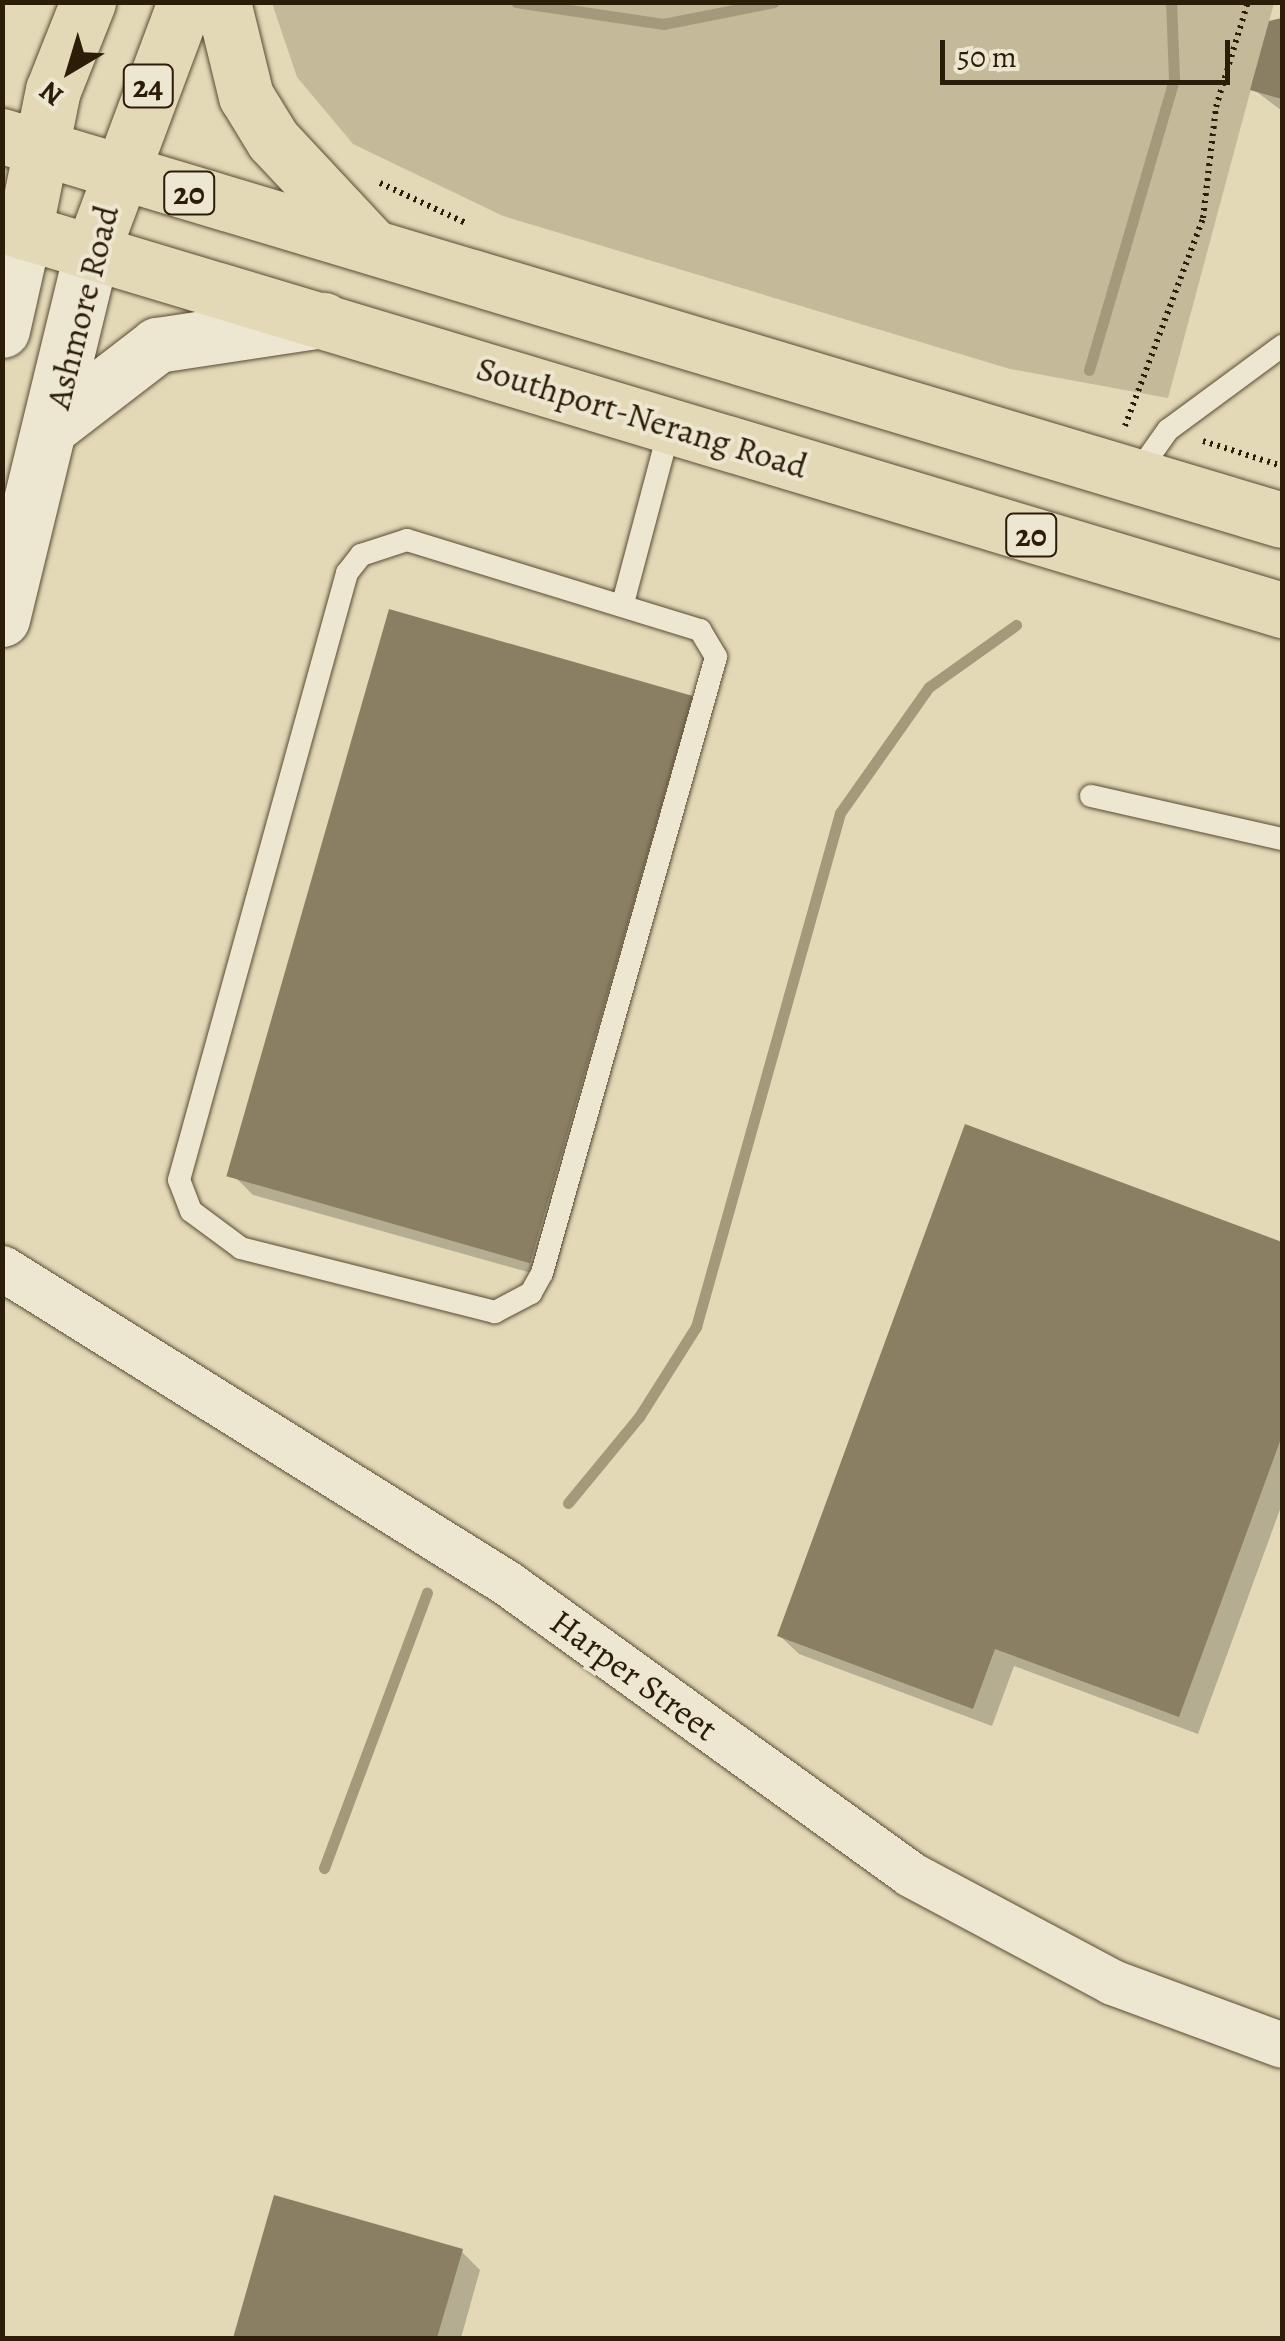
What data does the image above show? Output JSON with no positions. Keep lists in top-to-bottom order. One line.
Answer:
{"streets":{"main road":["24","20","Ashmore Road","Southport-Nerang Road"],"street":["Harper Street"]},"crossings":[["20","Ashmore Road"],["Ashmore Road","Southport-Nerang Road"]],"scale_bar":"50 m","north":"bottom left"}
